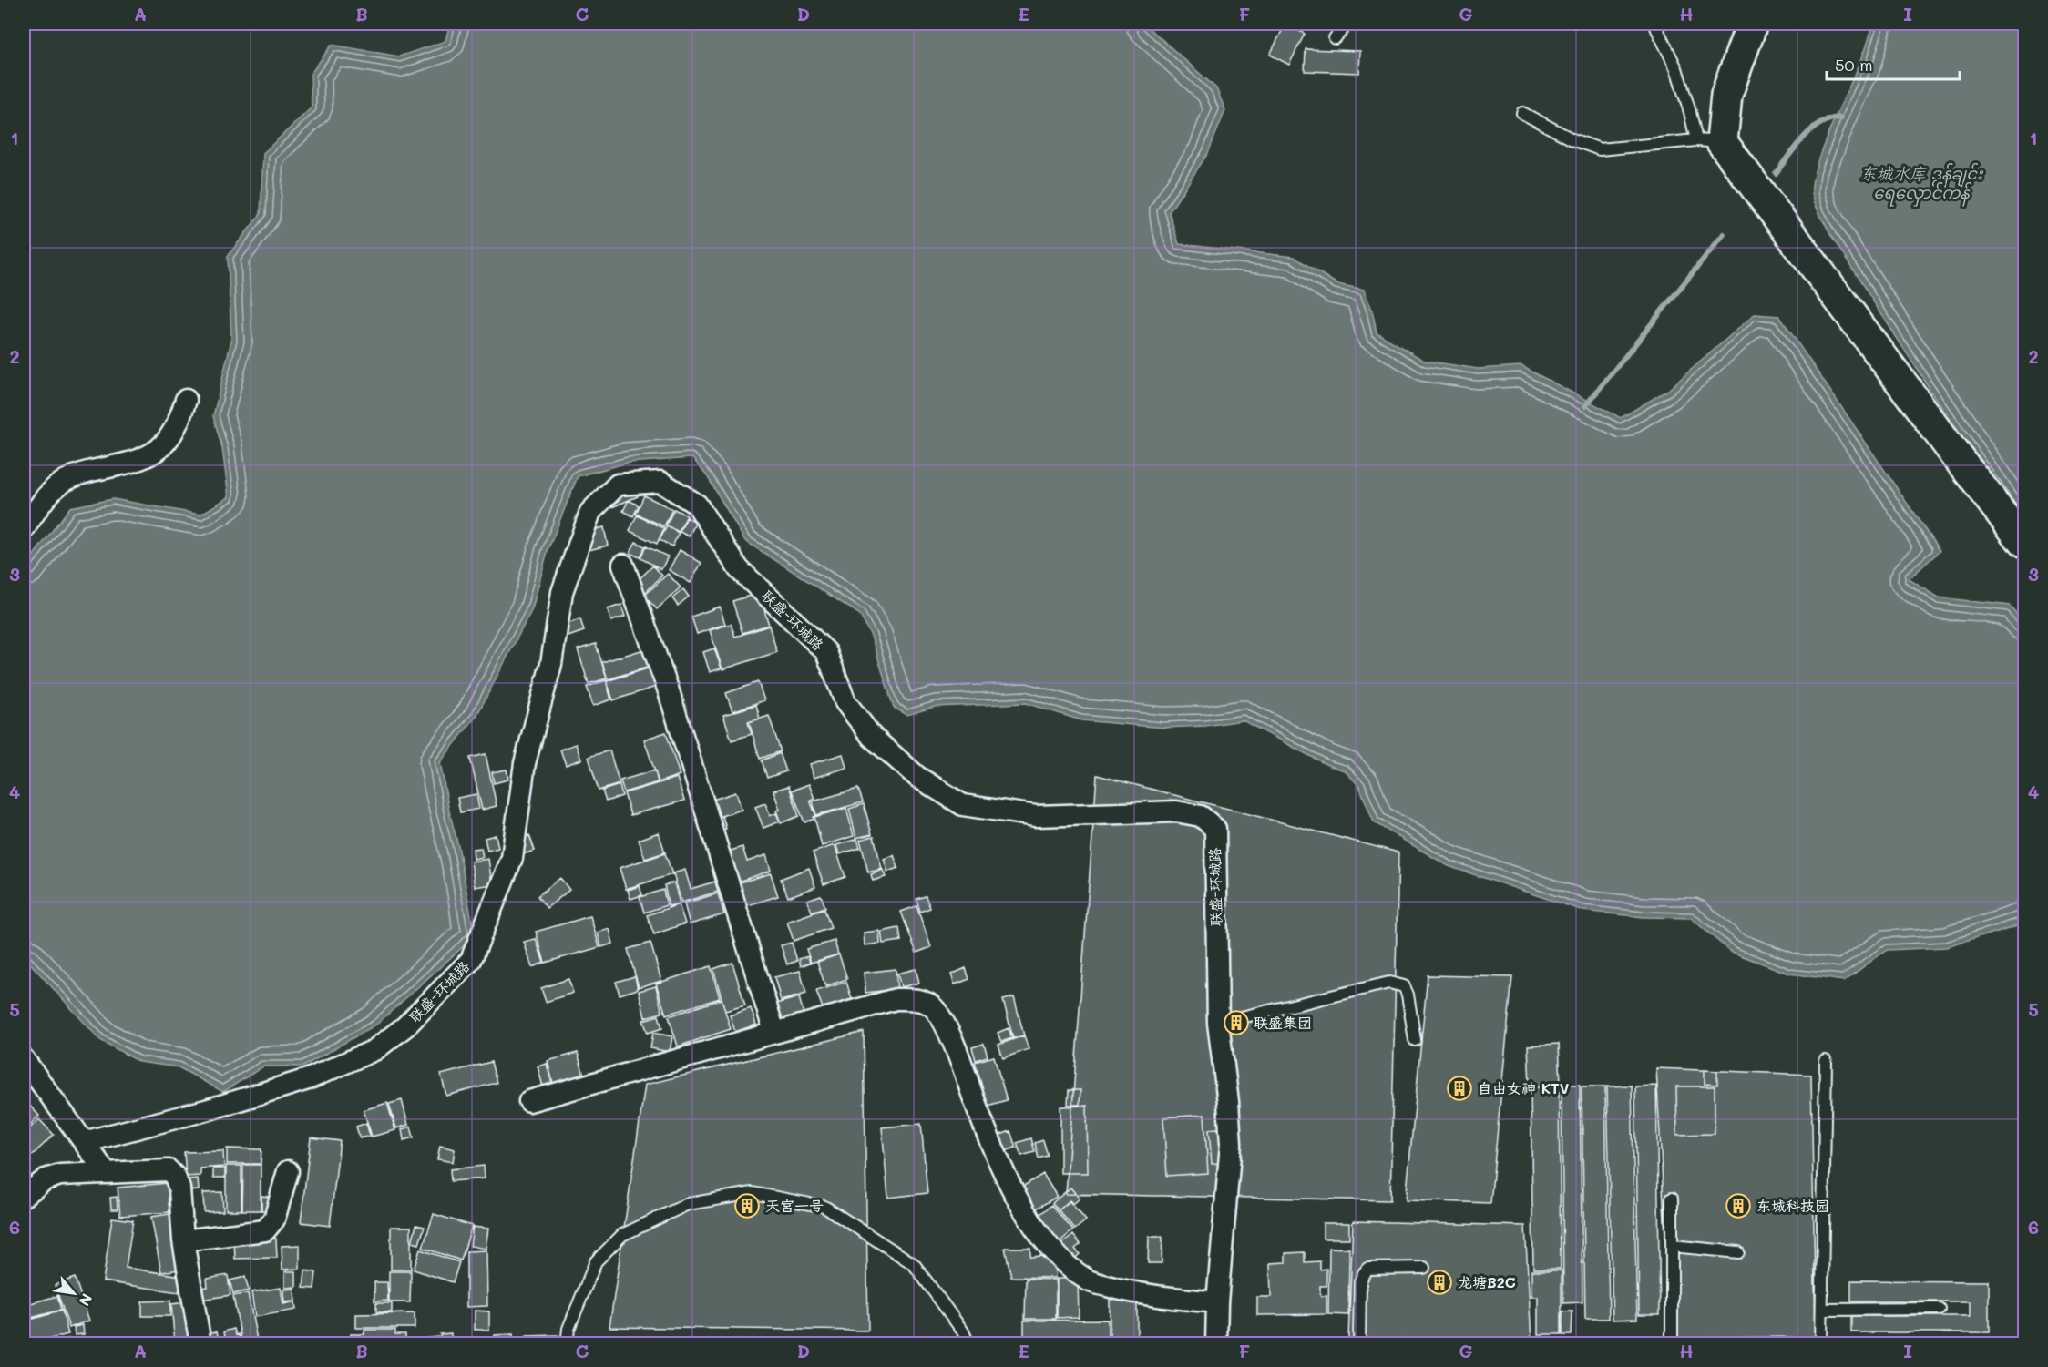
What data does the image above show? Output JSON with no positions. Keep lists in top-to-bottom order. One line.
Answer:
{"streets":{"street":["联盛-环城路"]},"water":["东城水库 ဒွန်ချင်း ရေလှောင်ကန်"],"places":{"building":["联盛集团","自由女神 KTV","天宫一号","东城科技园","龙塘B2C"]},"scale_bar":"50 m","north":"bottom right","grid":{"columns":["A","B","C","D","E","F","G","H","I"],"rows":["1","2","3","4","5","6"]}}
